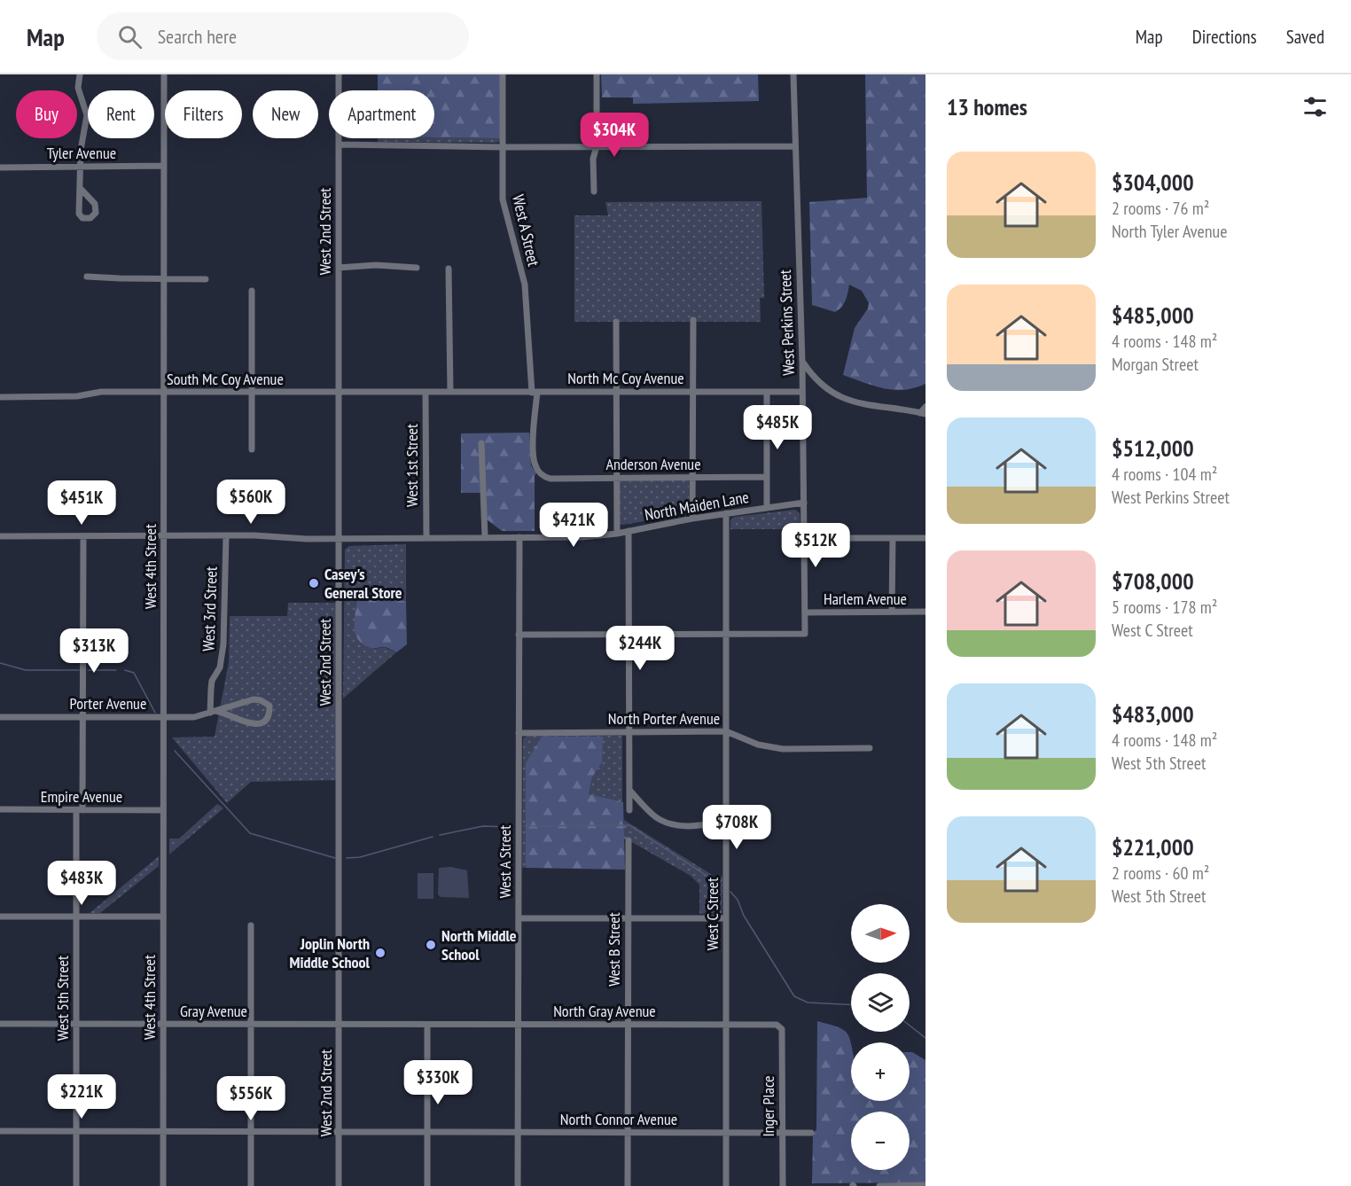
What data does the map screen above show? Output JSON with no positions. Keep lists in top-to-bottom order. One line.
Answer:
{"streets":{"street":["Tyler Avenue","West A Street","West 2nd Street","West Perkins Street","North Mc Coy Avenue","South Mc Coy Avenue","Anderson Avenue","West 1st Street","North Maiden Lane","West 4th Street","Harlem Avenue","West 3rd Street","Porter Avenue","North Porter Avenue","Empire Avenue","West C Street","West B Street","West 5th Street","Gray Avenue","North Gray Avenue","Inger Place","North Connor Avenue"]},"crossings":[["Tyler Avenue","West 4th Street"],["West A Street","North Mc Coy Avenue"],["West A Street","Anderson Avenue"],["West A Street","North Maiden Lane"],["West A Street","North Porter Avenue"],["West A Street","North Gray Avenue"],["West A Street","North Connor Avenue"],["West 2nd Street","South Mc Coy Avenue"],["West 2nd Street","North Maiden Lane"],["West 2nd Street","Gray Avenue"],["West 2nd Street","North Connor Avenue"],["West Perkins Street","North Mc Coy Avenue"],["West Perkins Street","North Maiden Lane"],["West Perkins Street","Harlem Avenue"],["West Perkins Street","West C Street"],["North Mc Coy Avenue","South Mc Coy Avenue"],["South Mc Coy Avenue","West 1st Street"],["South Mc Coy Avenue","West 4th Street"],["West 1st Street","North Maiden Lane"],["North Maiden Lane","West 4th Street"],["North Maiden Lane","West 3rd Street"],["North Maiden Lane","West C Street"],["North Maiden Lane","West 5th Street"],["West 4th Street","Porter Avenue"],["West 4th Street","Empire Avenue"],["West 4th Street","Gray Avenue"],["West 4th Street","North Connor Avenue"],["West 3rd Street","Porter Avenue"],["Porter Avenue","West 5th Street"],["North Porter Avenue","West C Street"],["Empire Avenue","West 5th Street"],["West C Street","North Gray Avenue"],["West C Street","North Connor Avenue"],["West B Street","North Gray Avenue"],["West B Street","North Connor Avenue"],["West 5th Street","Gray Avenue"],["West 5th Street","North Connor Avenue"],["Gray Avenue","North Gray Avenue"],["North Gray Avenue","Inger Place"],["Inger Place","North Connor Avenue"]],"places":["Casey's General Store","North Middle School","Joplin North Middle School"],"north":"right","page":{"header":"Map","search":"Search here","nav":["Map","Directions","Saved"],"heading":"13 homes","chip":["Buy","Rent","Filters","New","Apartment"],"price":["$304K","$485K","$560K","$451K","$421K","$512K","$244K","$313K","$708K","$483K","$330K","$221K","$556K"],"list":[{"name":"$304,000","note":"2 rooms · 76 m² · North Tyler Avenue"},{"name":"$485,000","note":"4 rooms · 148 m² · Morgan Street"},{"name":"$512,000","note":"4 rooms · 104 m² · West Perkins Street"},{"name":"$708,000","note":"5 rooms · 178 m² · West C Street"},{"name":"$483,000","note":"4 rooms · 148 m² · West 5th Street"},{"name":"$221,000","note":"2 rooms · 60 m² · West 5th Street"}],"map_buttons":["+","−"]}}
